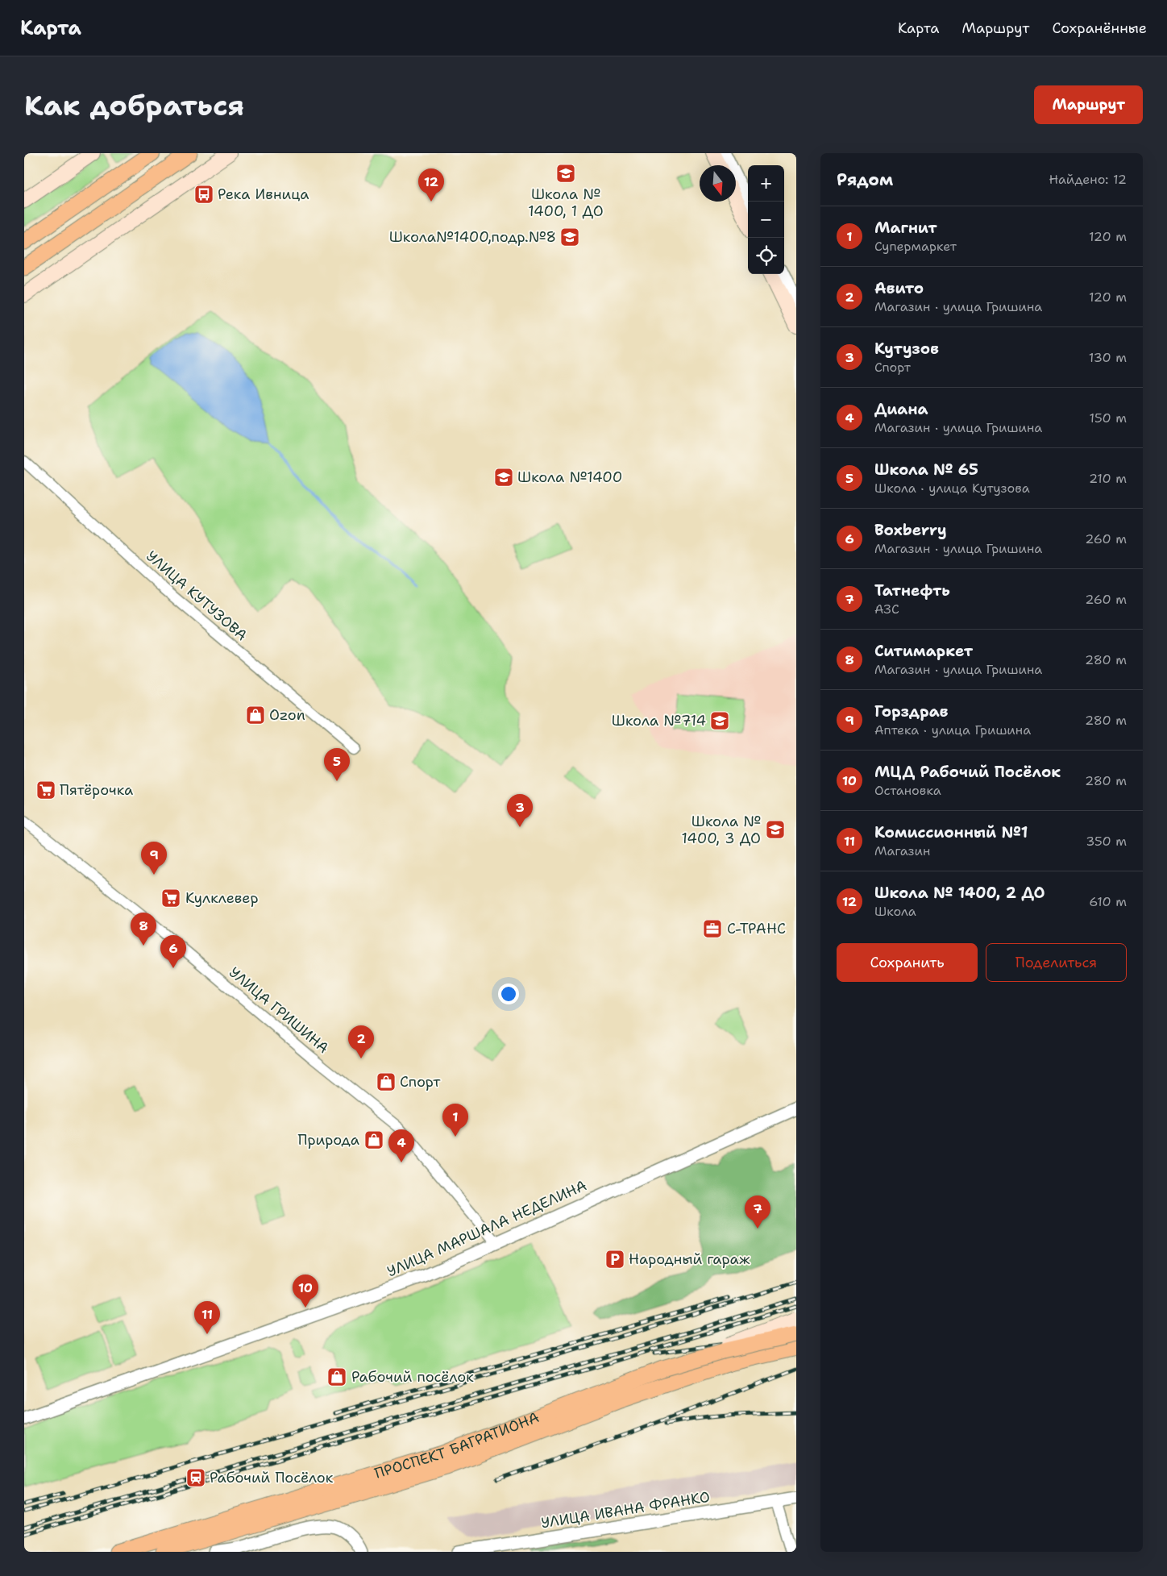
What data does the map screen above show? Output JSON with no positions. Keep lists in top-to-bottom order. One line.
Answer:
{"streets":{"main road":["ПРОСПЕКТ БАГРАТИОНА"],"street":["УЛИЦА КУТУЗОВА","УЛИЦА ГРИШИНА","УЛИЦА МАРШАЛА НЕДЕЛИНА","УЛИЦА ИВАНА ФРАНКО"]},"crossings":[["УЛИЦА ГРИШИНА","УЛИЦА МАРШАЛА НЕДЕЛИНА"]],"places":{"school or university":["Школа № 1400, 1 ДО","Школа№1400,подр.№8","Школа №1400","Школа №714","Школа № 1400, 3 ДО"],"bus stop":["Река Ивница"],"shop":["Ozon","Спорт","Природа","Рабочий посёлок"],"supermarket":["Пятёрочка","Кулклевер"],"office":["С-ТРАНС"],"parking":["Народный гараж"],"station":["Рабочий Посёлок"]},"north":"bottom","page":{"header":"Карта","nav":["Карта","Маршрут","Сохранённые"],"buttons":["Маршрут",["Сохранить","Поделиться"]],"title":"Как добраться","heading":["Рядом","Найдено: 12"],"map_buttons":["+","−"],"pins":["12","5","3","9","8","6","2","1","4","7","10","11"],"list":[{"mark":"1","name":"Магнит","note":"Супермаркет","value":"120 m"},{"mark":"2","name":"Авито","note":"Магазин · улица Гришина","value":"120 m"},{"mark":"3","name":"Кутузов","note":"Спорт","value":"130 m"},{"mark":"4","name":"Диана","note":"Магазин · улица Гришина","value":"150 m"},{"mark":"5","name":"Школа № 65","note":"Школа · улица Кутузова","value":"210 m"},{"mark":"6","name":"Boxberry","note":"Магазин · улица Гришина","value":"260 m"},{"mark":"7","name":"Татнефть","note":"АЗС","value":"260 m"},{"mark":"8","name":"Ситимаркет","note":"Магазин · улица Гришина","value":"280 m"},{"mark":"9","name":"Горздрав","note":"Аптека · улица Гришина","value":"280 m"},{"mark":"10","name":"МЦД Рабочий Посёлок","note":"Остановка","value":"280 m"},{"mark":"11","name":"Комиссионный №1","note":"Магазин","value":"350 m"},{"mark":"12","name":"Школа № 1400, 2 ДО","note":"Школа","value":"610 m"}]}}
